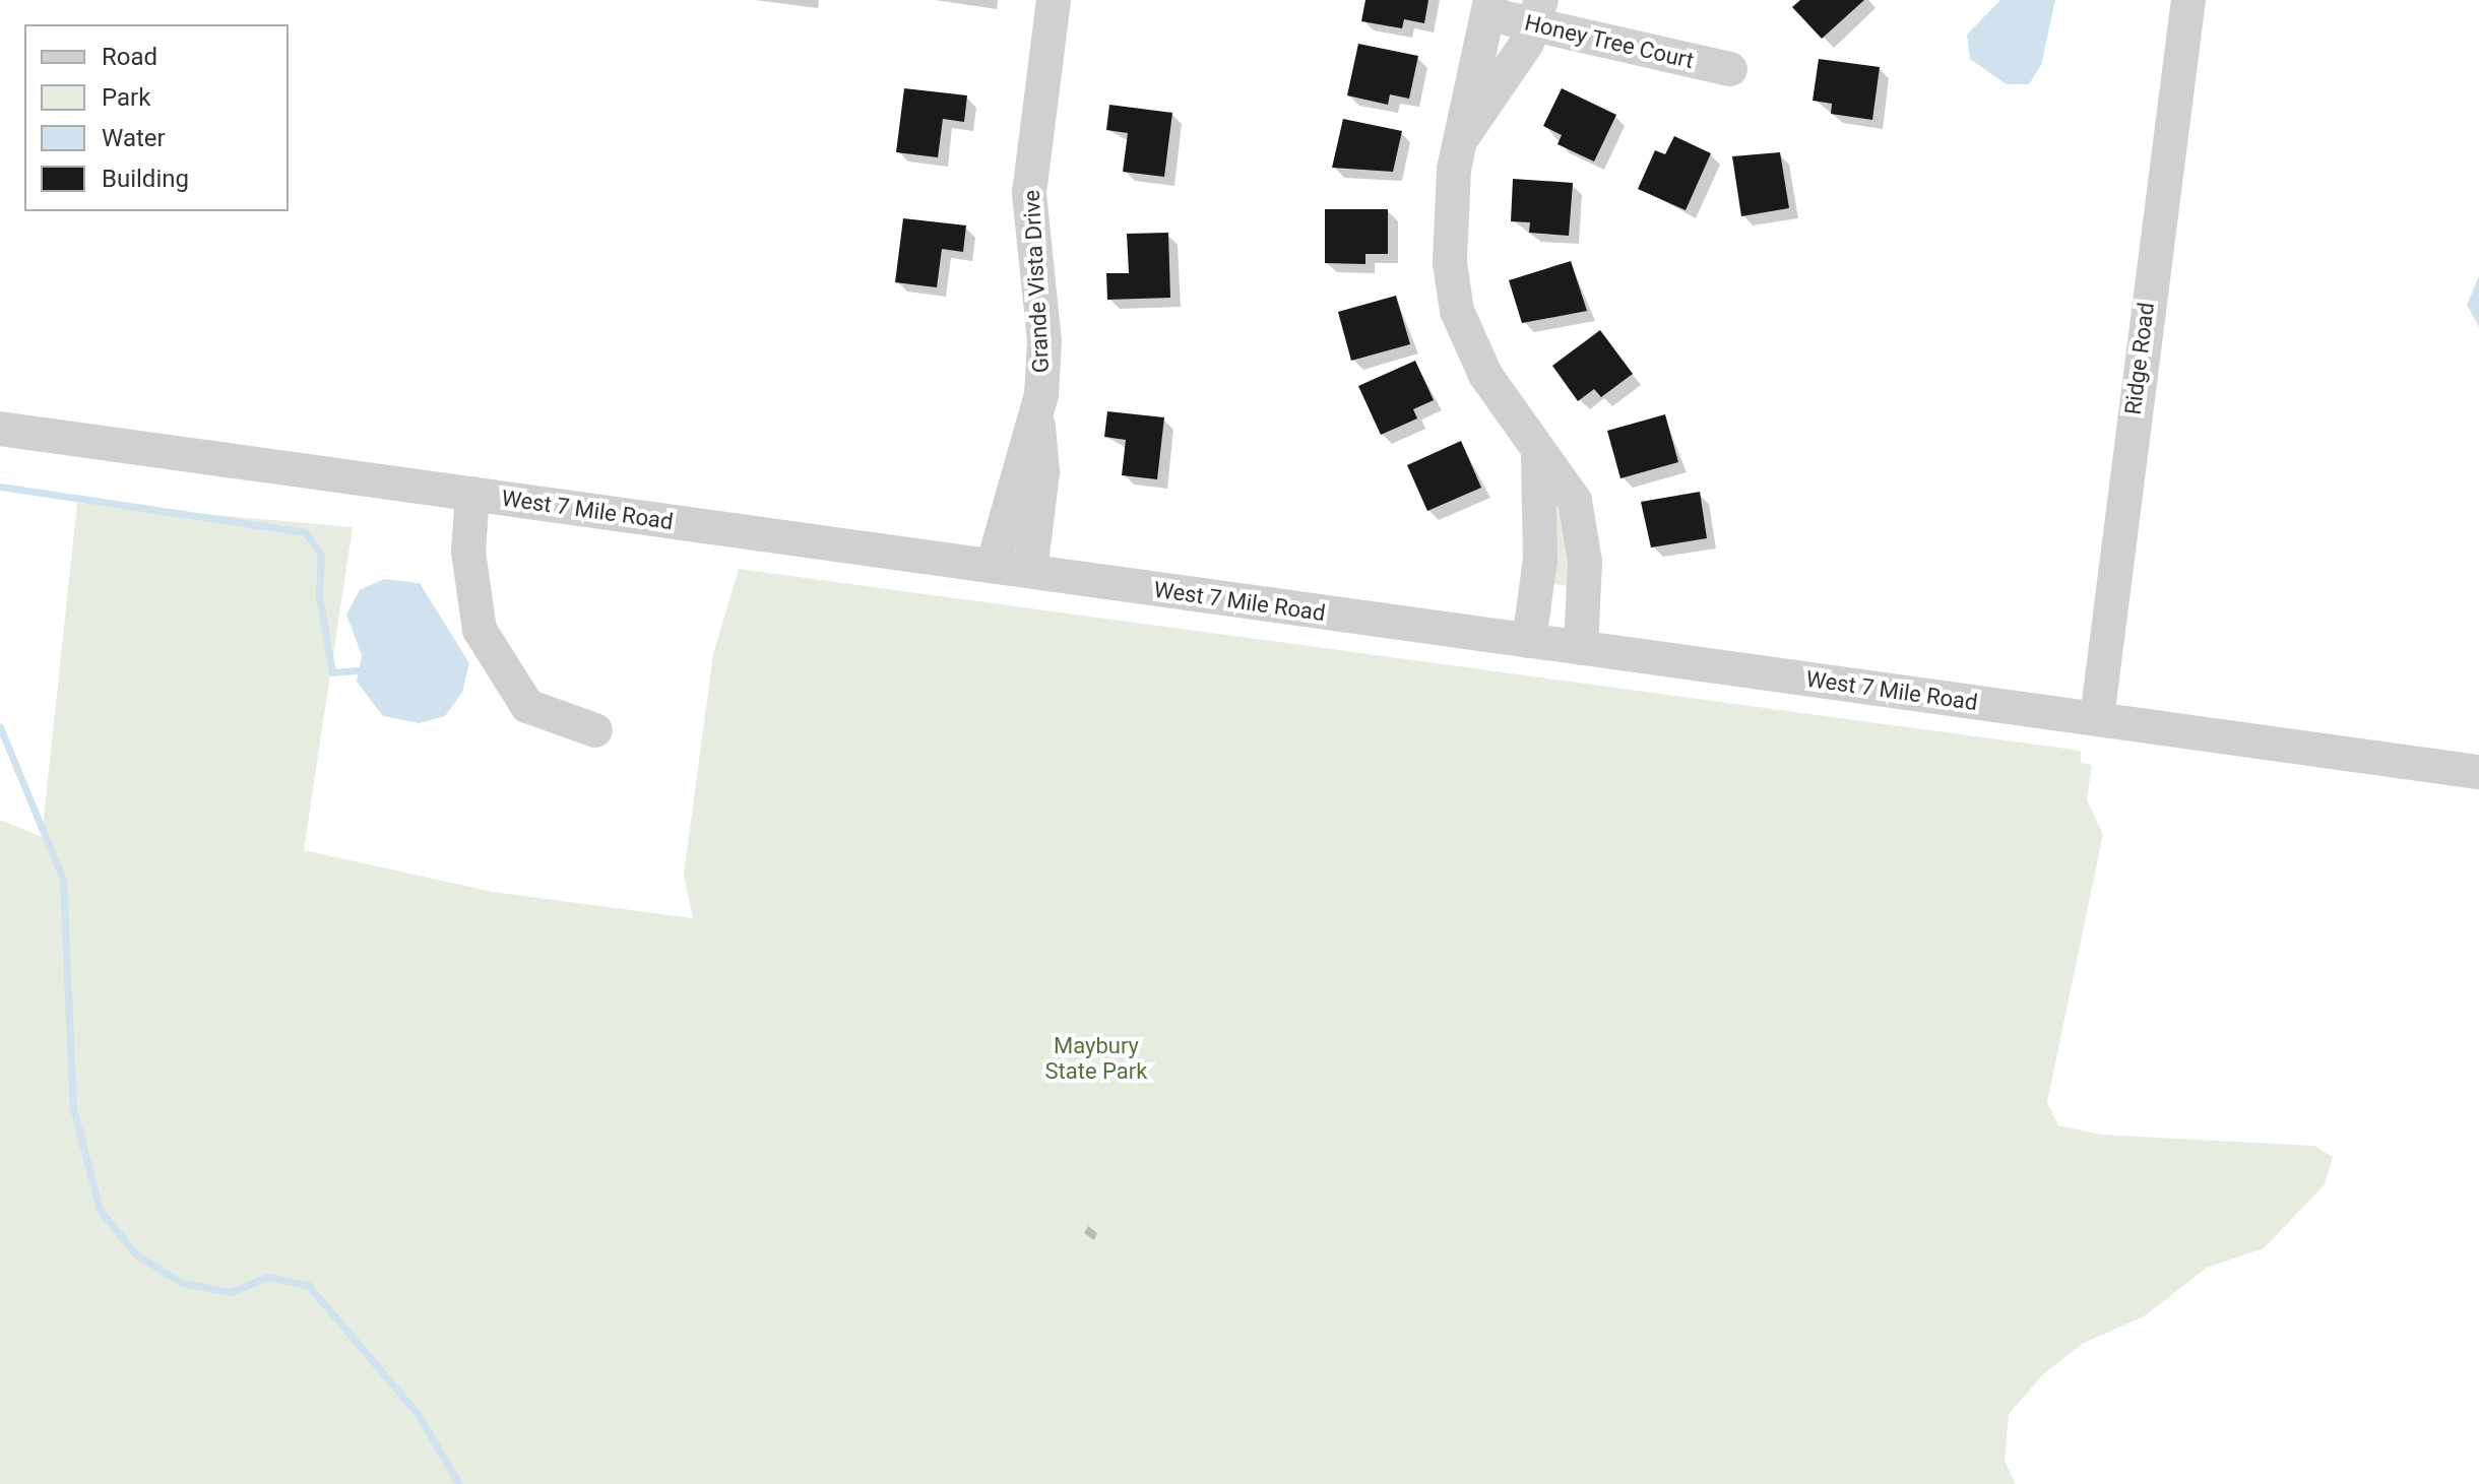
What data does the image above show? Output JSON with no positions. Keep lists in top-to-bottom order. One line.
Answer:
{"streets":{"street":["Honey Tree Court","Grande Vista Drive","Ridge Road","West 7 Mile Road"]},"crossings":[["Grande Vista Drive","West 7 Mile Road"],["Ridge Road","West 7 Mile Road"]],"parks":["Maybury State Park"],"legend":["Road","Park","Water","Building"]}
